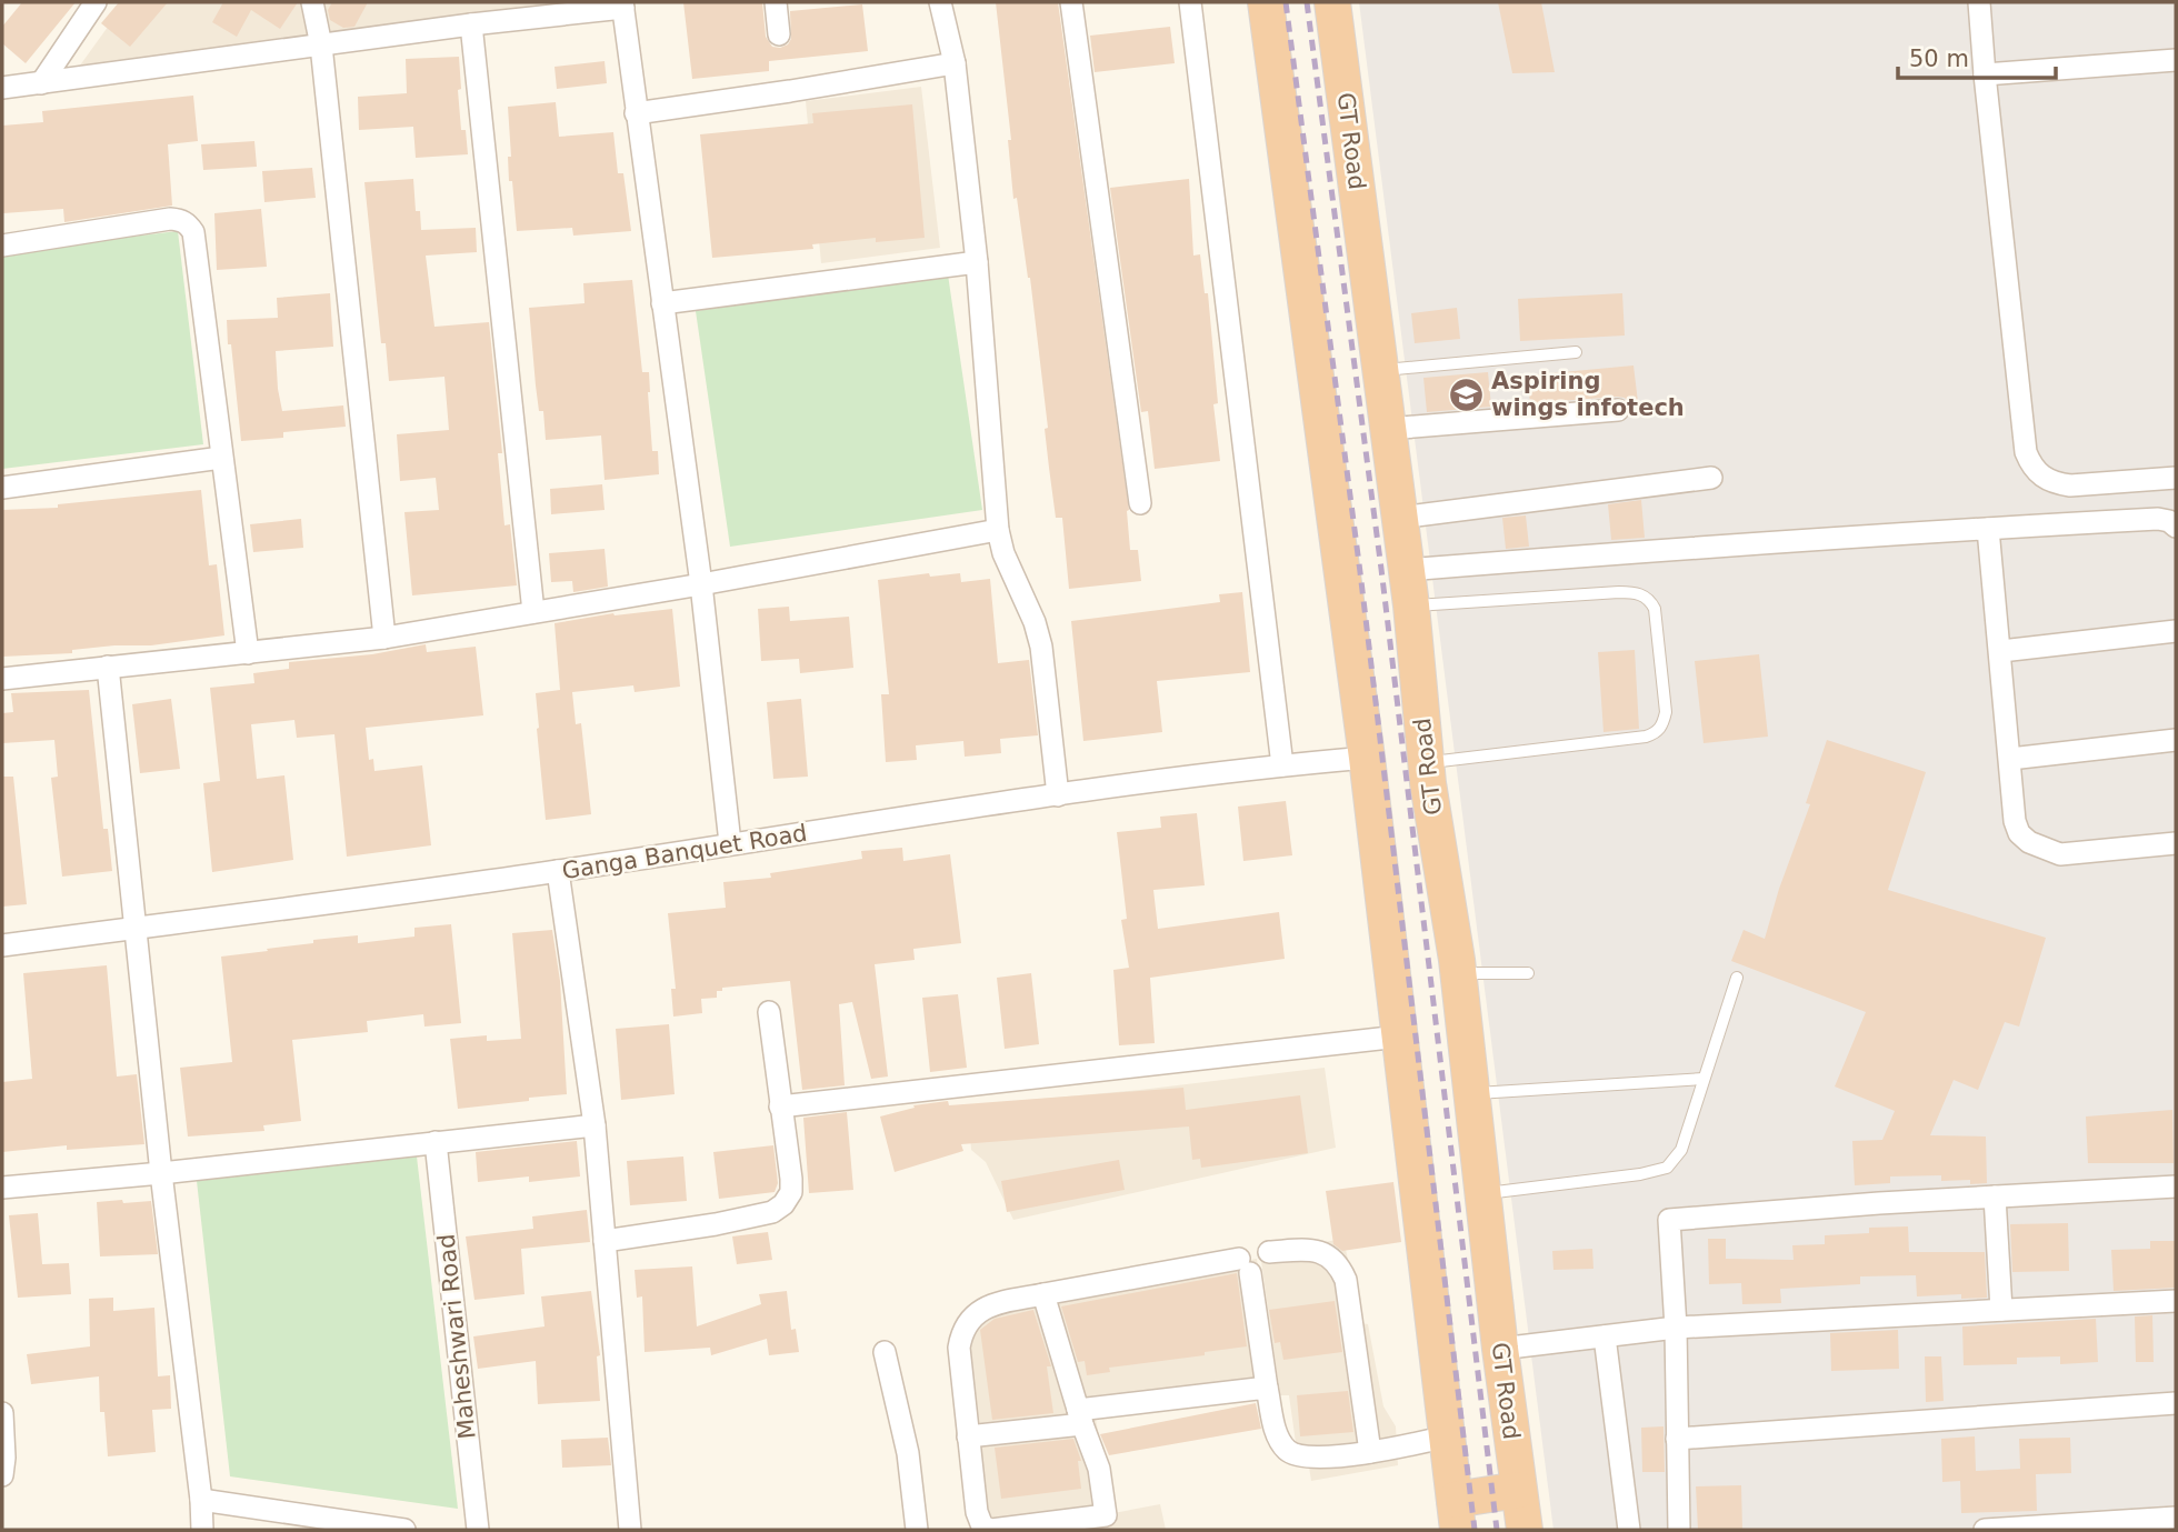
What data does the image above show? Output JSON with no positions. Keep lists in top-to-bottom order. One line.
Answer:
{"streets":{"highway":["GT Road"],"street":["Ganga Banquet Road","Maheshwari Road"]},"places":{"school or university":["Aspiring wings infotech"]},"scale_bar":"50 m"}
